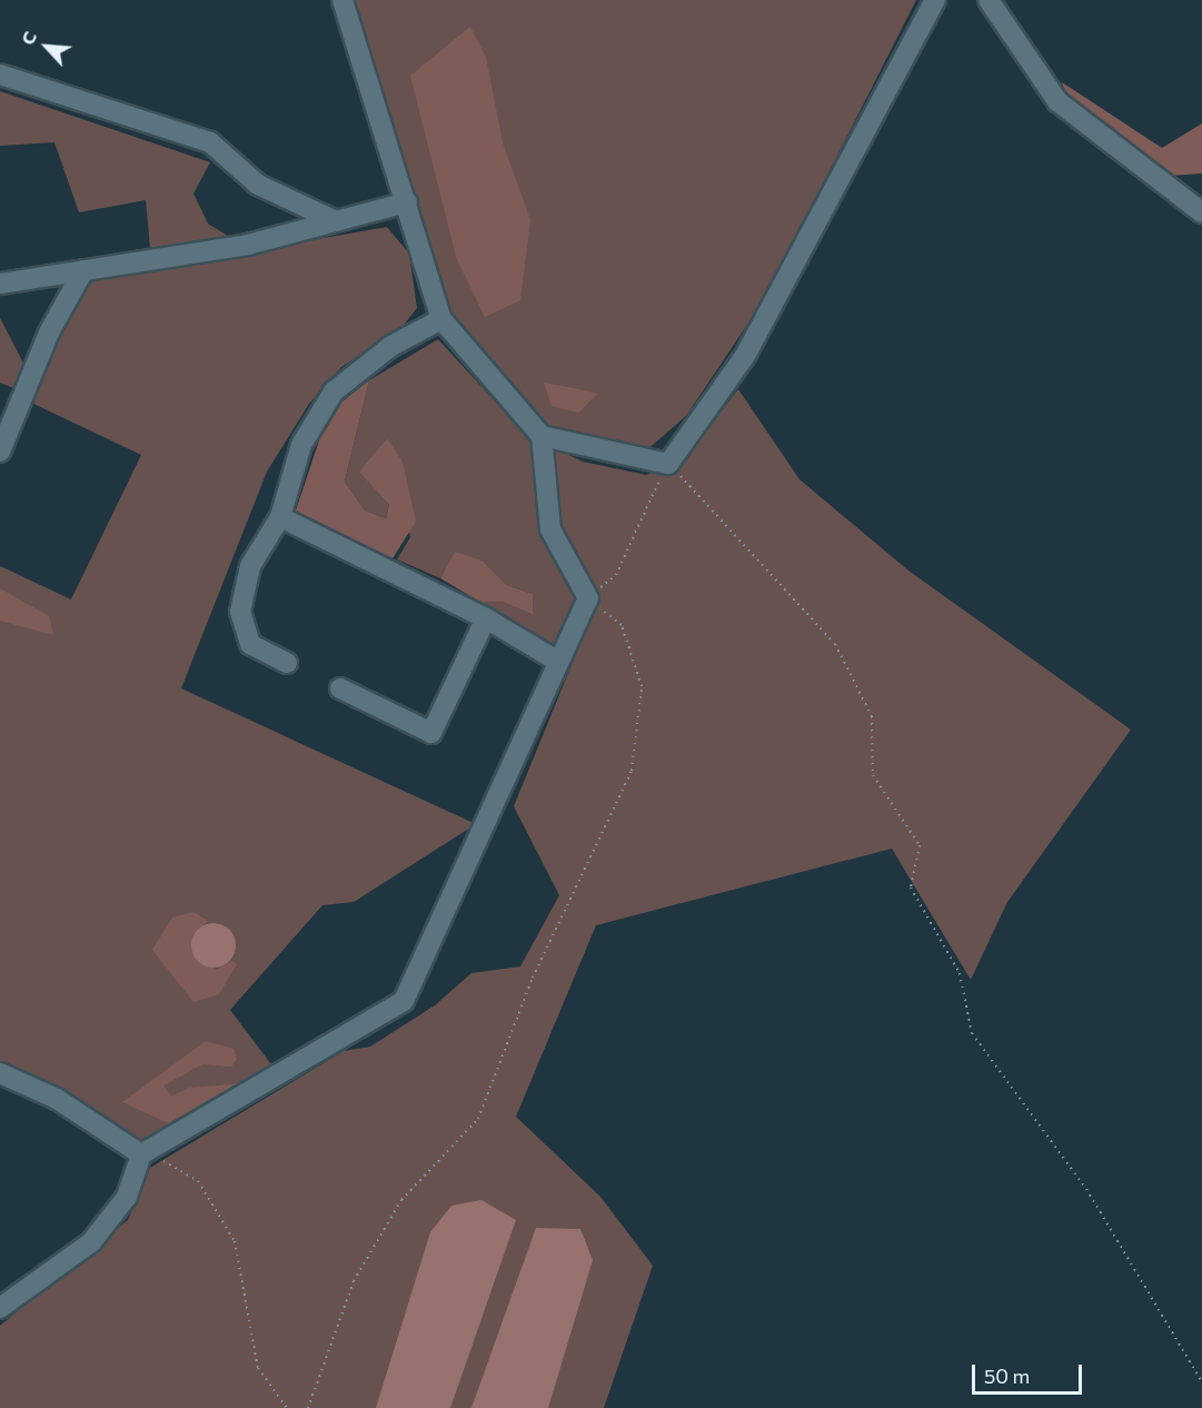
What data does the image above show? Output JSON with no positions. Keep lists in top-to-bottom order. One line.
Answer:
{"scale_bar":"50 m","north":"top left"}
